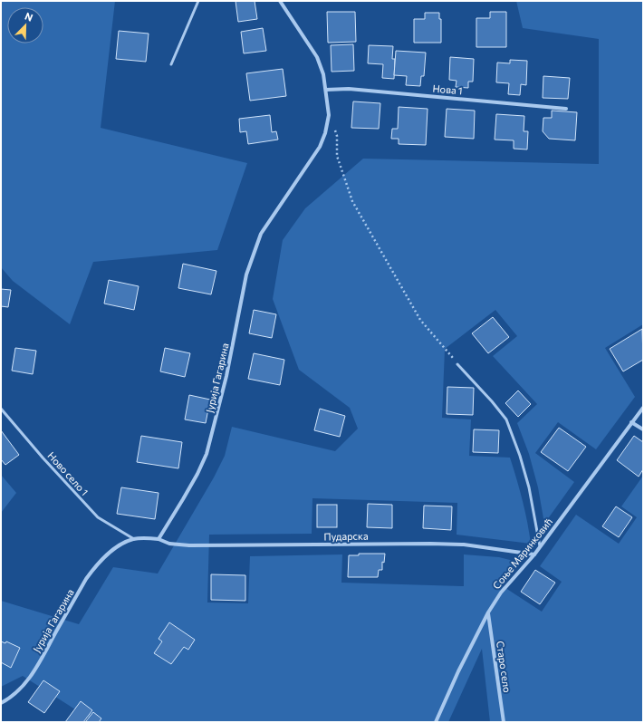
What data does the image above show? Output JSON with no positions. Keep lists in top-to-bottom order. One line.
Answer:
{"streets":{"street":["Нова 1","Јурија Гагарина","Пударска","Соње Маринковић","Старо село"],"lane":["Ново село 1"]},"crossings":[["Нова 1","Јурија Гагарина"],["Јурија Гагарина","Ново село 1"],["Јурија Гагарина","Пударска"],["Пударска","Соње Маринковић"],["Соње Маринковић","Старо село"]],"north":"top right"}
